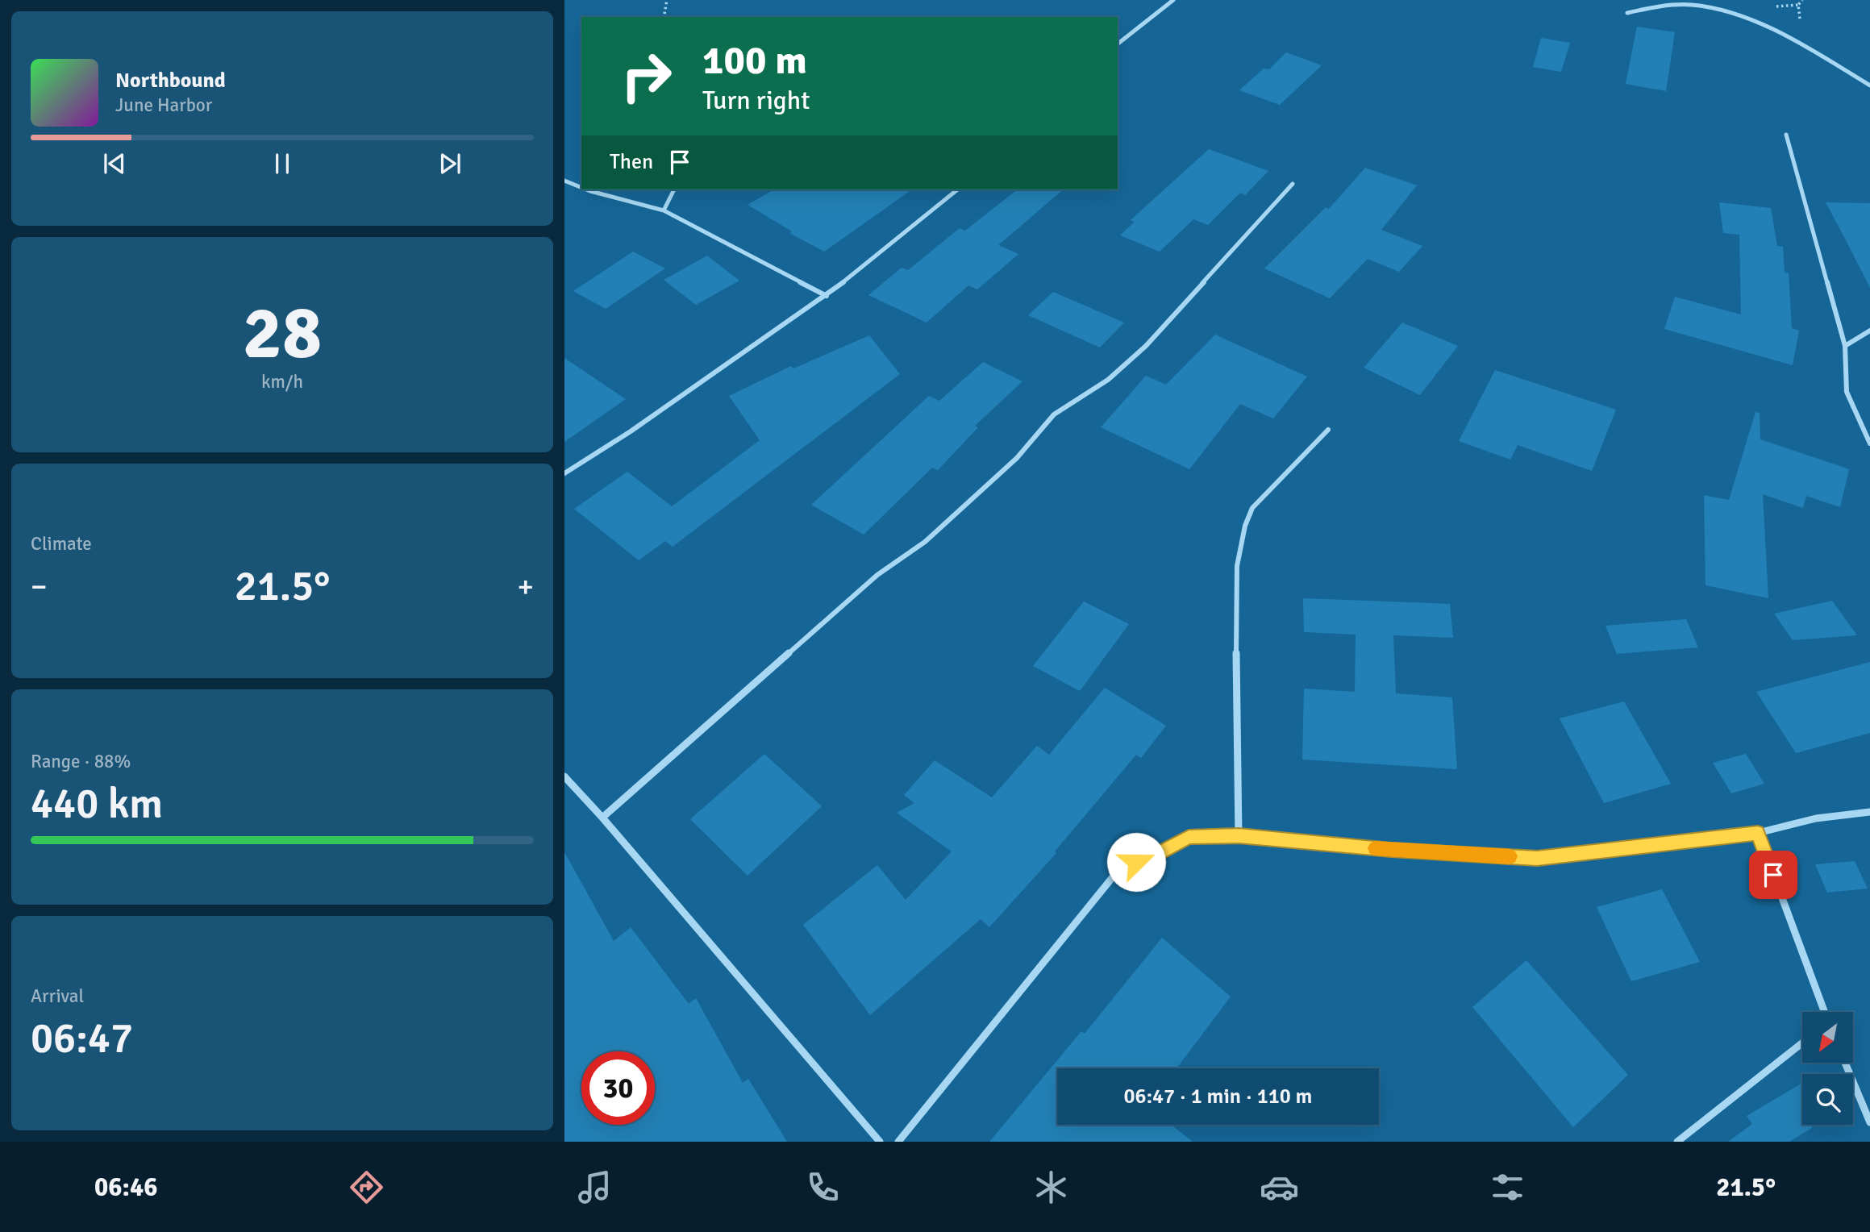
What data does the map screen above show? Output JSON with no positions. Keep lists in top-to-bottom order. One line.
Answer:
{"north":"bottom left","page":{"turn":["100 m","Turn right"],"song":["Northbound","June Harbor"],"then":"Then","tile":[["28","km/h"],"Climate",["Range · 88%","440 km"],["Arrival","06:47"]],"heat":["−","21.5°","+"],"limit":"30","trip":"06:47 · 1 min · 110 m","tabs":["06:46","21.5°"]}}
